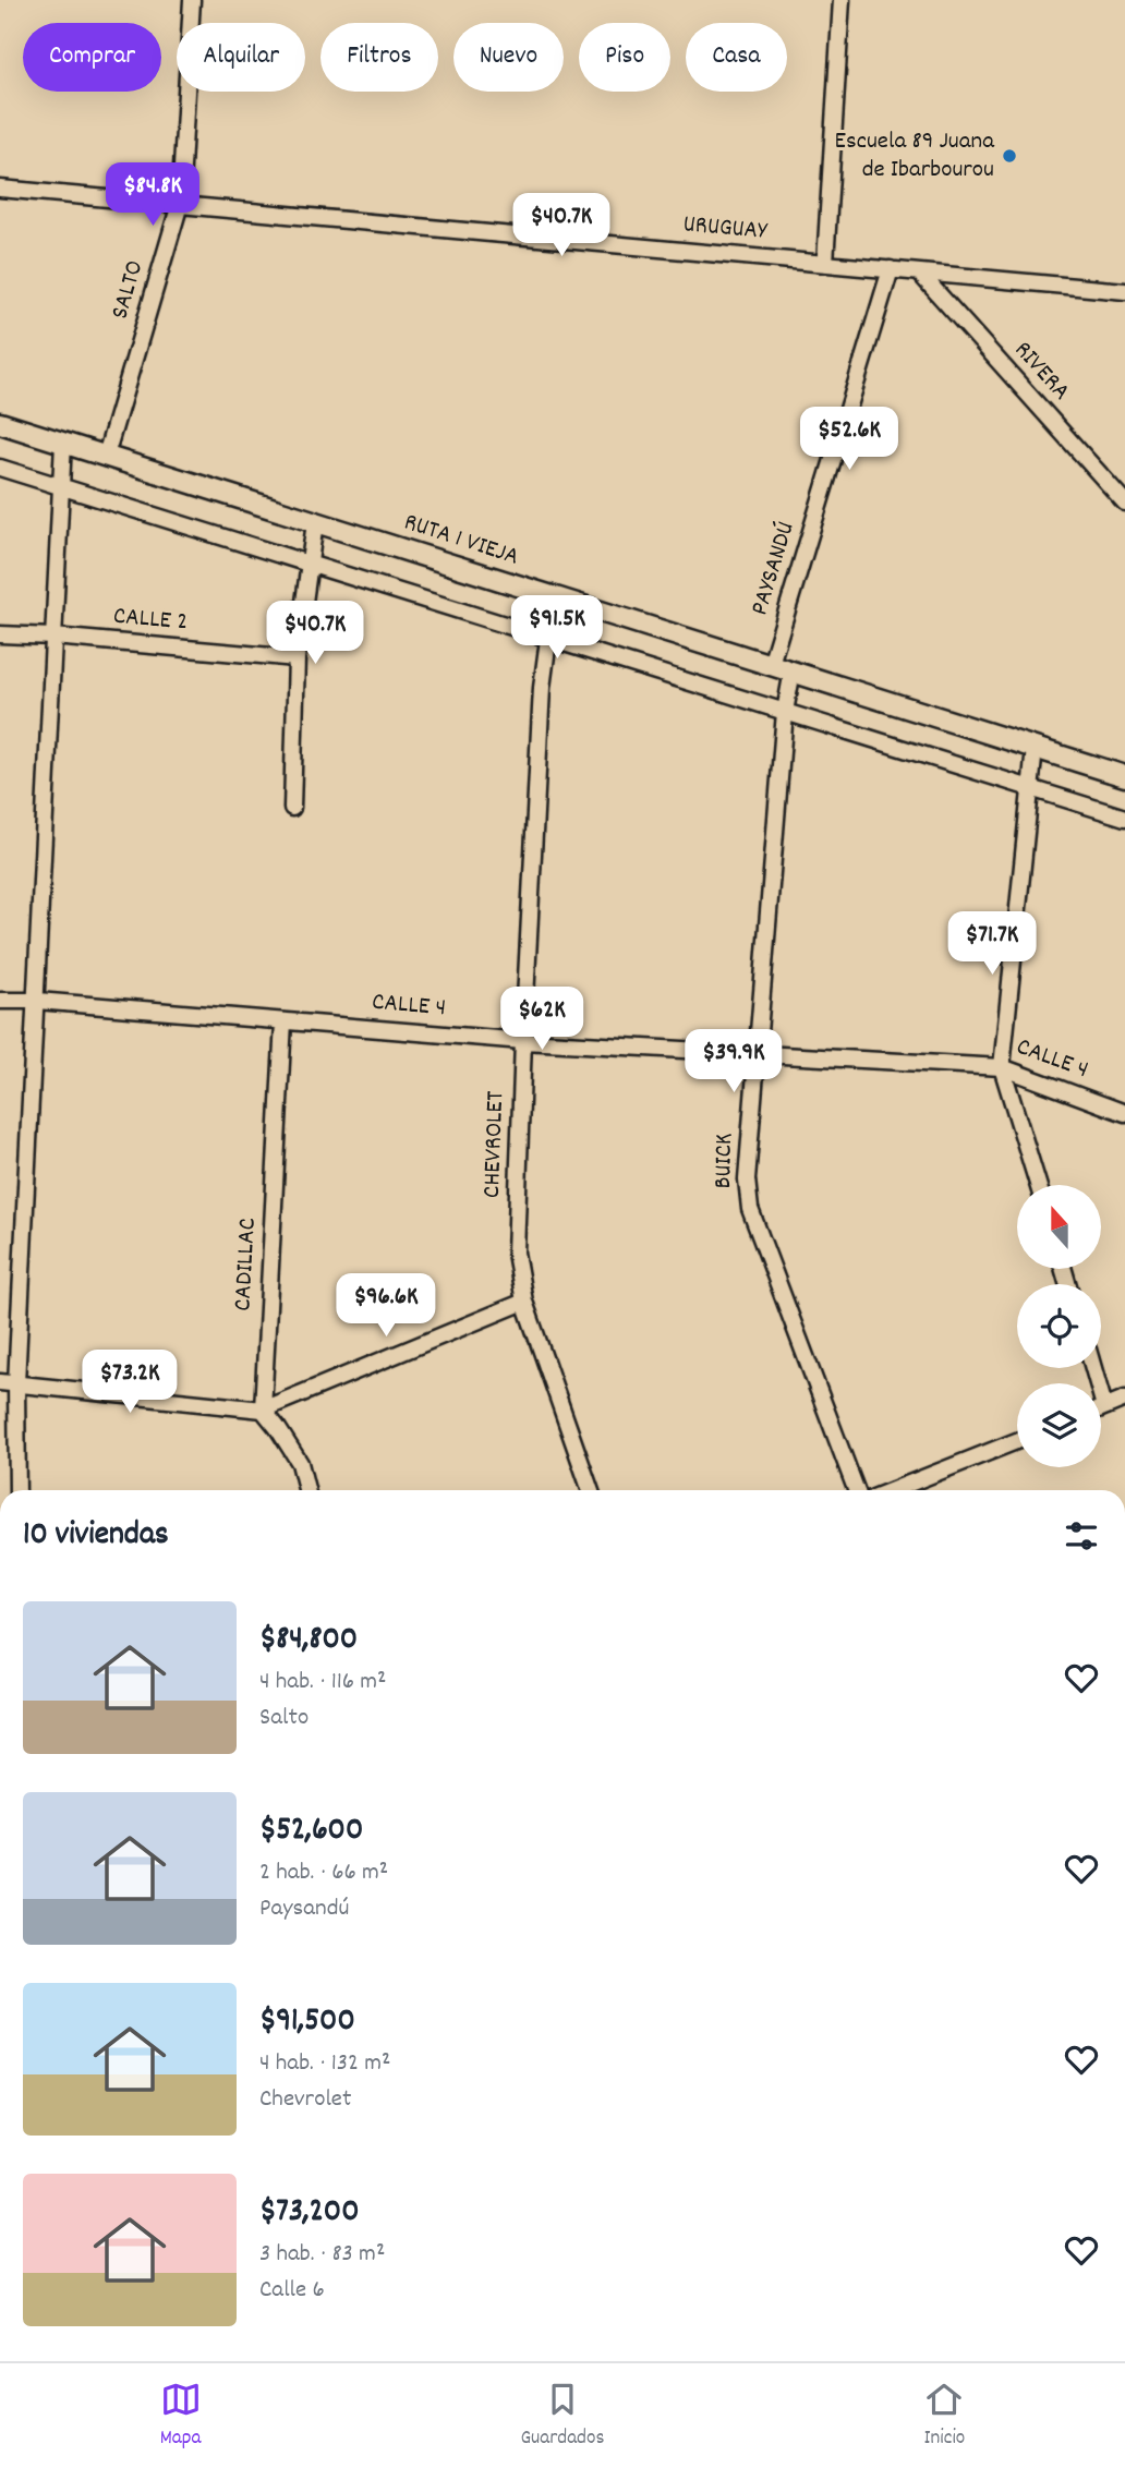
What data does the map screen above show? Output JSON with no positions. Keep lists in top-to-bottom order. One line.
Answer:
{"streets":{"street":["URUGUAY","SALTO","RIVERA","RUTA 1 VIEJA","PAYSANDÚ","CALLE 2","CALLE 4","CHEVROLET","BUICK","CADILLAC"]},"crossings":[["URUGUAY","SALTO"],["URUGUAY","RIVERA"],["URUGUAY","PAYSANDÚ"],["SALTO","RUTA 1 VIEJA"],["RUTA 1 VIEJA","PAYSANDÚ"],["RUTA 1 VIEJA","CHEVROLET"],["RUTA 1 VIEJA","BUICK"],["CALLE 4","CHEVROLET"],["CALLE 4","BUICK"],["CALLE 4","CADILLAC"]],"places":["Escuela 89 Juana de Ibarbourou"],"north":"top","page":{"chip":["Comprar","Alquilar","Filtros","Nuevo","Piso","Casa"],"price":["$84.8K","$40.7K","$52.6K","$91.5K","$40.7K","$71.7K","$62K","$39.9K","$96.6K","$73.2K"],"heading":"10 viviendas","list":[{"name":"$84,800","note":"4 hab. · 116 m² · Salto"},{"name":"$52,600","note":"2 hab. · 66 m² · Paysandú"},{"name":"$91,500","note":"4 hab. · 132 m² · Chevrolet"},{"name":"$73,200","note":"3 hab. · 83 m² · Calle 6"}],"tabs":["Mapa","Guardados","Inicio"]}}
